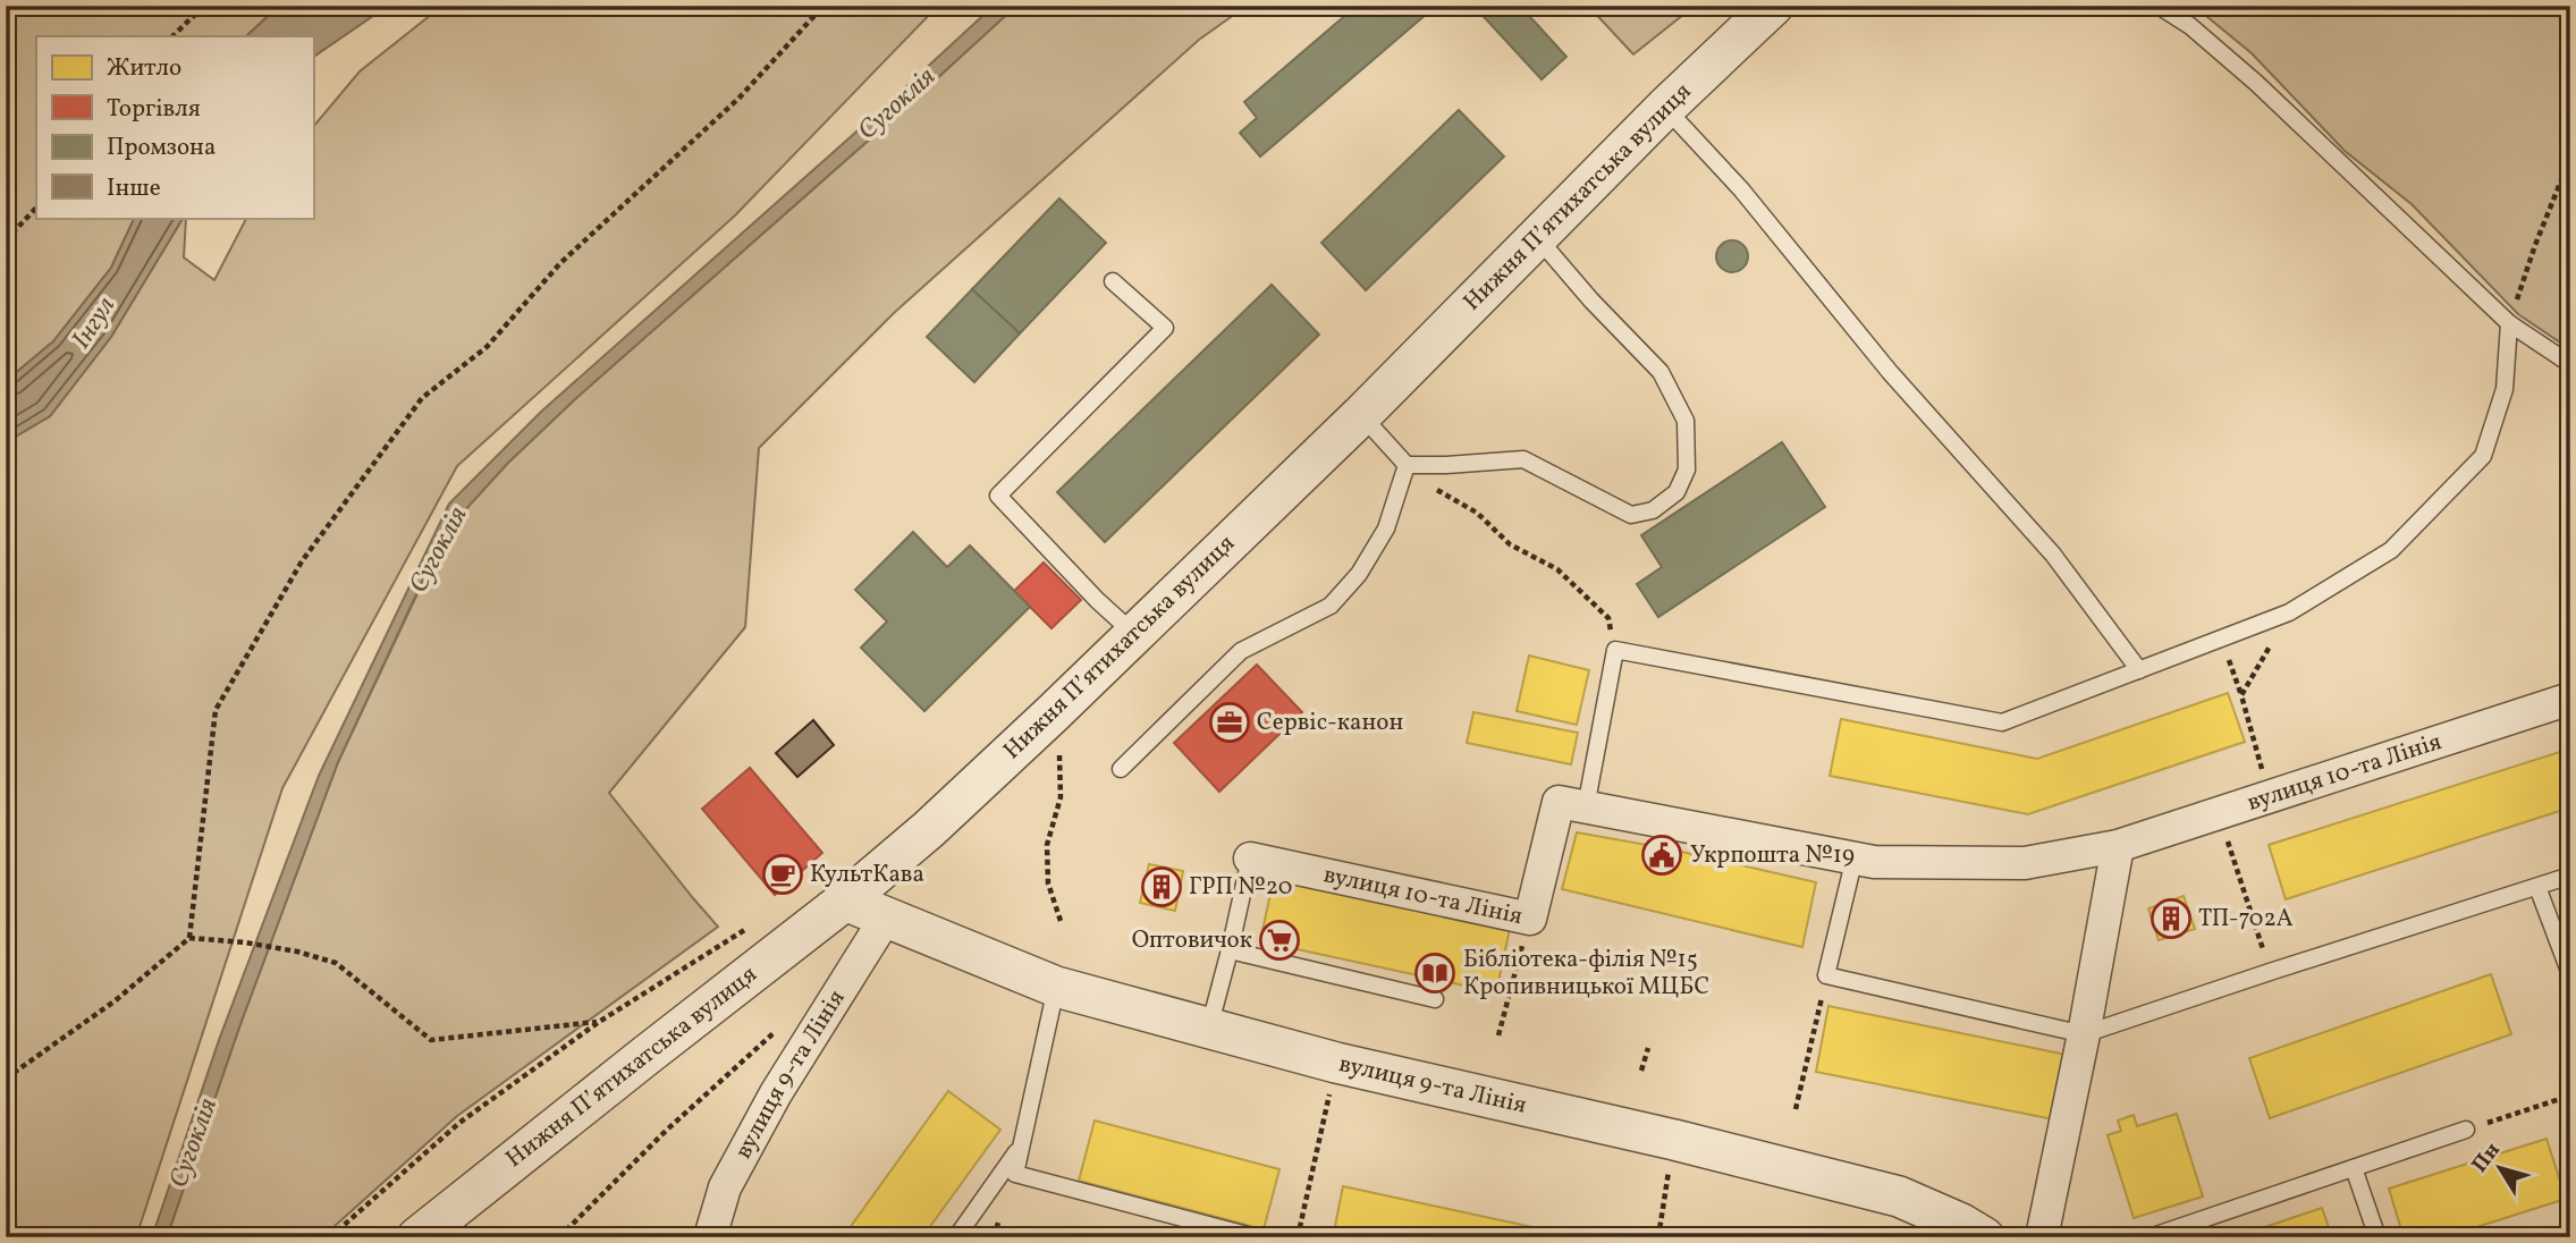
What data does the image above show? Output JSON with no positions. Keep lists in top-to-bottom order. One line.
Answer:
{"streets":{"street":["Нижня Пʼятихатська вулиця","вулиця 10-та Лінія","вулиця 9-та Лінія"]},"crossings":[["Нижня Пʼятихатська вулиця","вулиця 9-та Лінія"]],"water":["Сугоклія","Інгул"],"places":{"office":["Сервіс-канон"],"public building":["Укрпошта №19"],"cafe":["КультКава"],"building":["ГРП №20","ТП-702А"],"supermarket":["Оптовичок"],"library":["Бібліотека-філія №15 Кропивницької МЦБС"]},"legend":["Житло","Торгівля","Промзона","Інше"],"north":"top left"}
